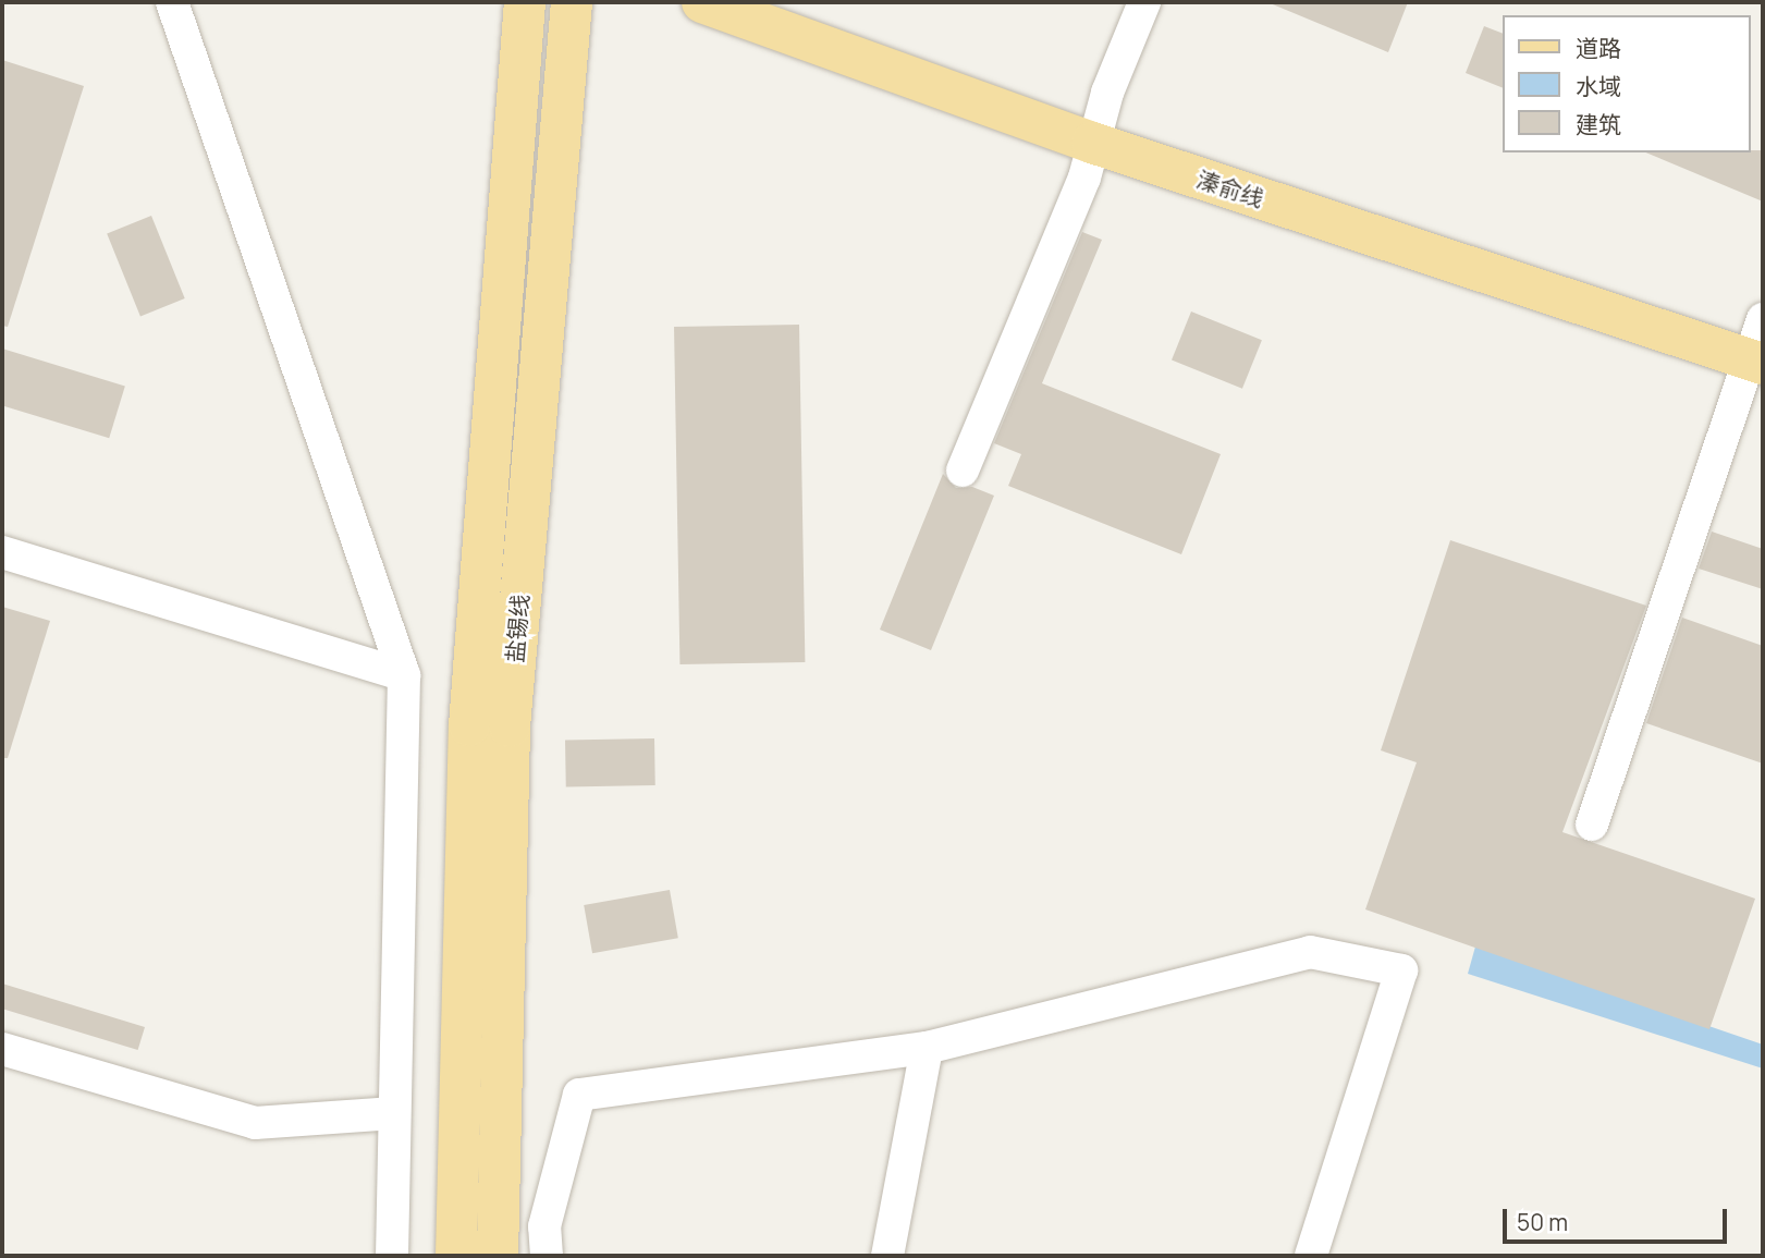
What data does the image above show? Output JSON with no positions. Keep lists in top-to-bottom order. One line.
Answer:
{"streets":{"main road":["溱俞线","盐锡线"]},"legend":["道路","水域","建筑"],"scale_bar":"50 m"}
